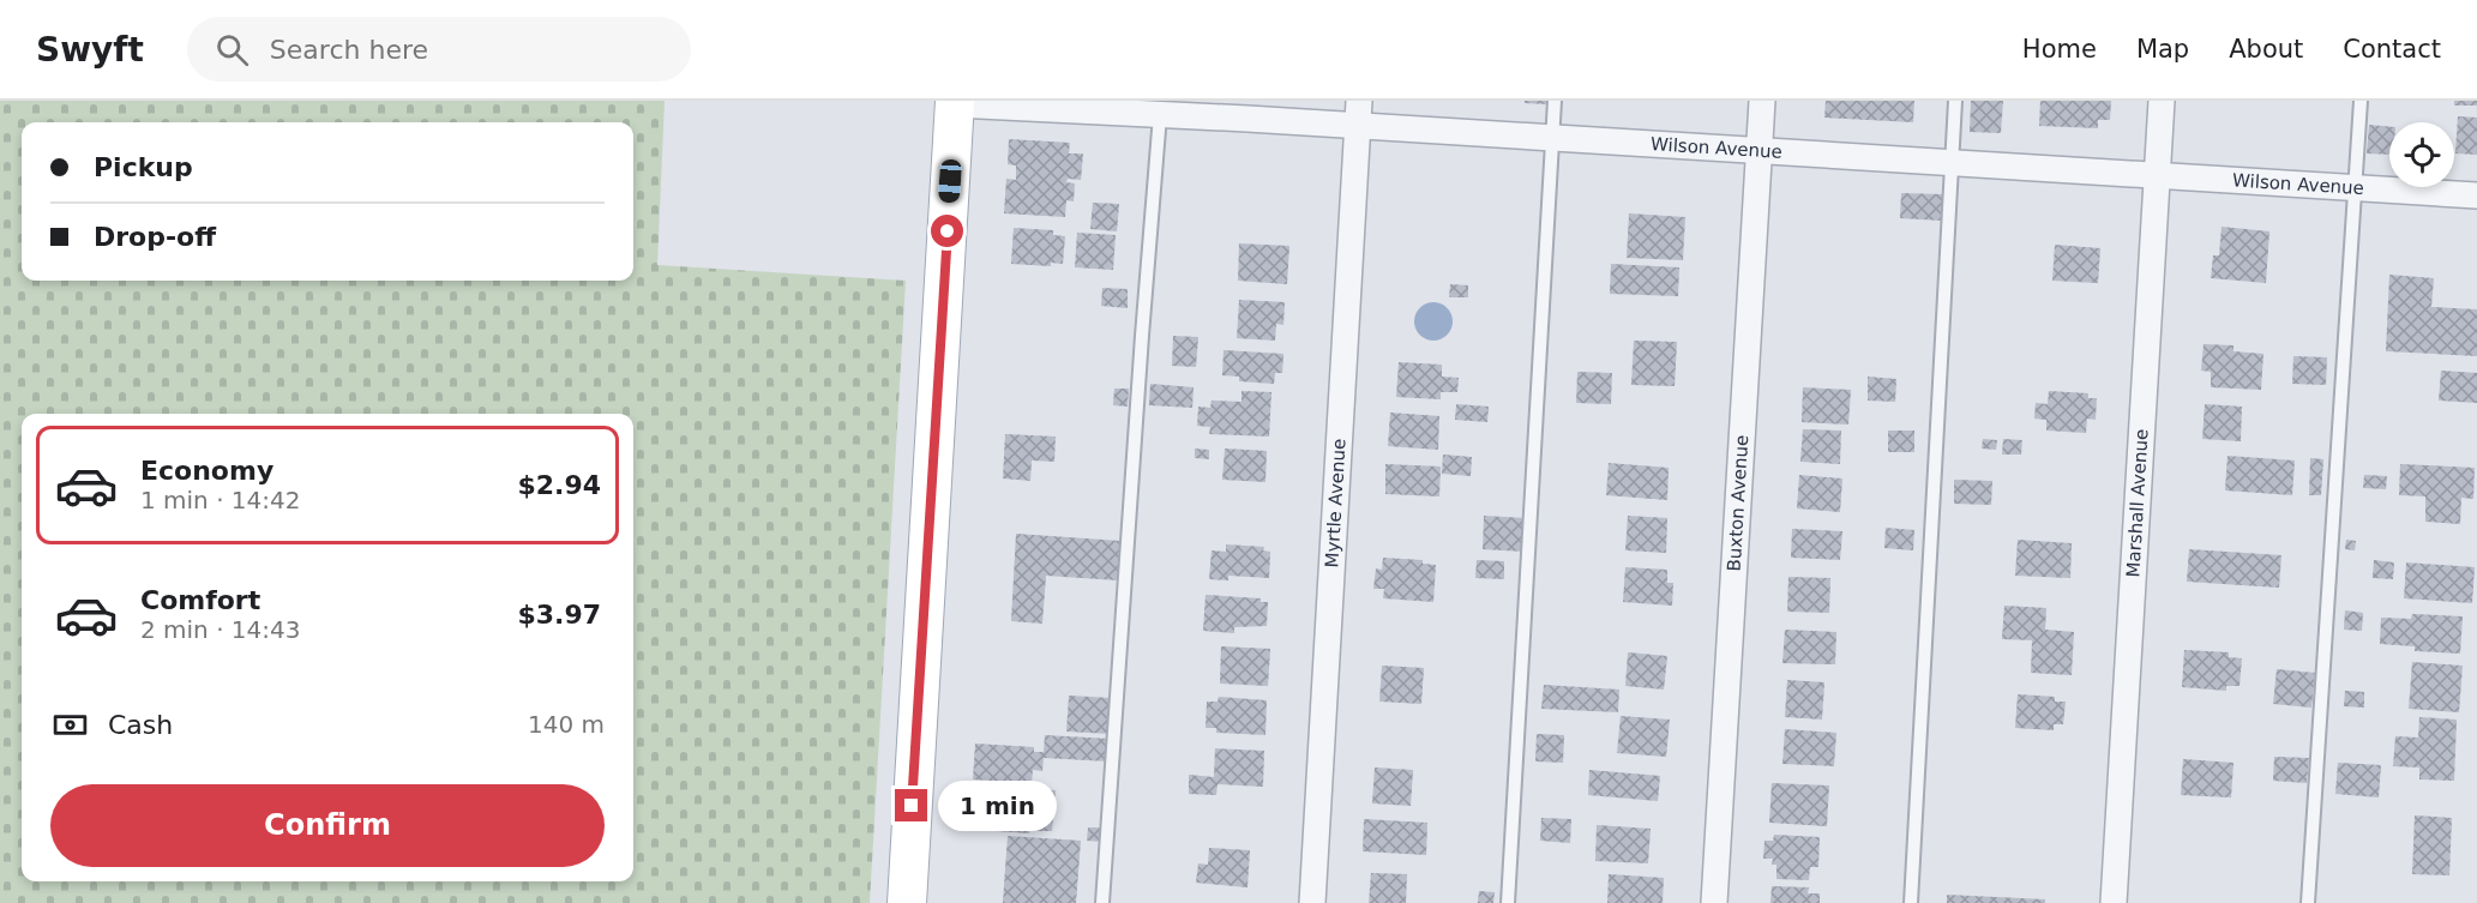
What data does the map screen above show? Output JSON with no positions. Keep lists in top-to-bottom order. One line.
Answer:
{"streets":{"street":["Wilson Avenue","Myrtle Avenue","Buxton Avenue","Marshall Avenue"]},"crossings":[["Wilson Avenue","Myrtle Avenue"],["Wilson Avenue","Buxton Avenue"],["Wilson Avenue","Marshall Avenue"]],"page":{"header":"Swyft","search":"Search here","nav":["Home","Map","About","Contact"],"banner":["Pickup","Drop-off"],"list":[{"name":"Economy","note":"1 min · 14:42","value":"$2.94"},{"name":"Comfort","note":"2 min · 14:43","value":"$3.97"}],"pay":["Cash","140 m"],"buttons":"Confirm","bubble":"1 min"}}
